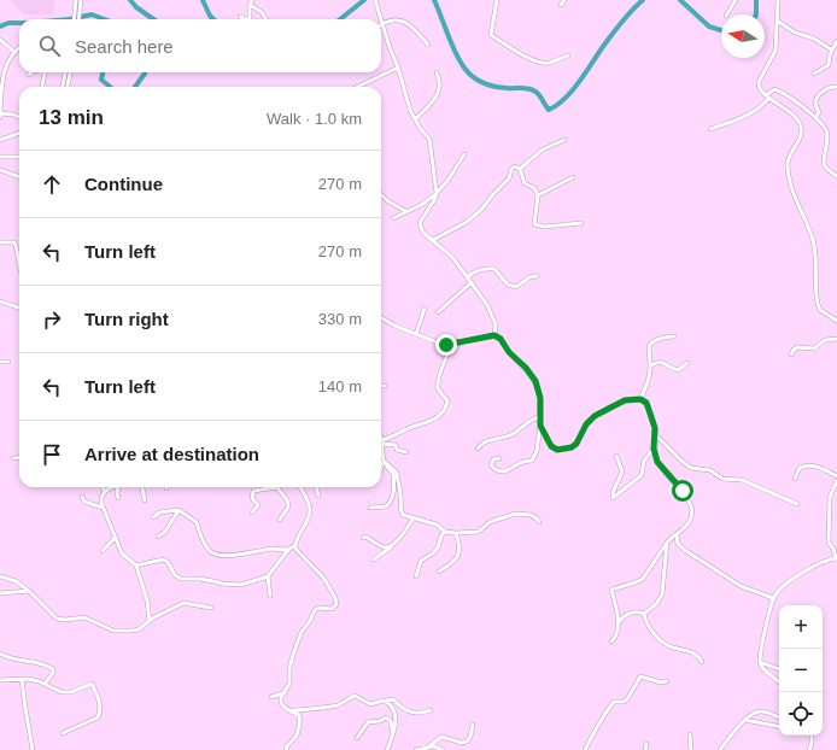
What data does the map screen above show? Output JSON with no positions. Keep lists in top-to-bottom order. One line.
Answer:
{"north":"left","page":{"search":"Search here","heading":["13 min","Walk · 1.0 km"],"list":[["Continue","270 m"],["Turn left","270 m"],["Turn right","330 m"],["Turn left","140 m"],"Arrive at destination"],"map_buttons":["+","−"]}}
